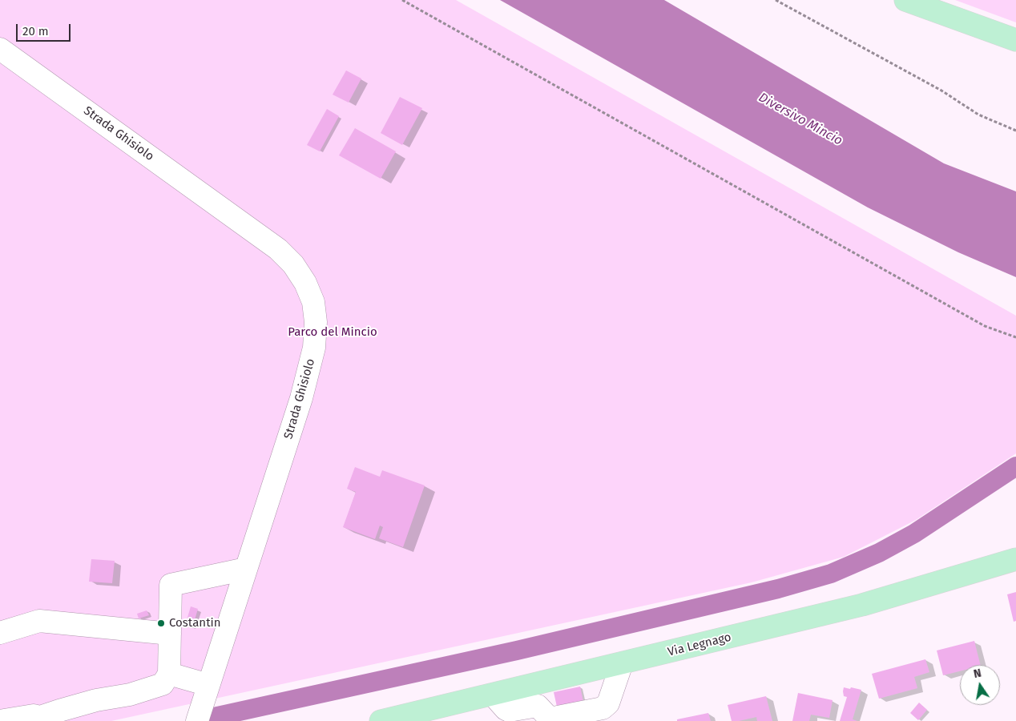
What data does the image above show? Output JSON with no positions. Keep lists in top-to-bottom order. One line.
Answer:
{"streets":{"main road":["Via Legnago"],"street":["Strada Ghisiolo"]},"water":["Diversivo Mincio"],"parks":["Parco del Mincio"],"places":["Costantin"],"scale_bar":"20 m","north":"top"}
